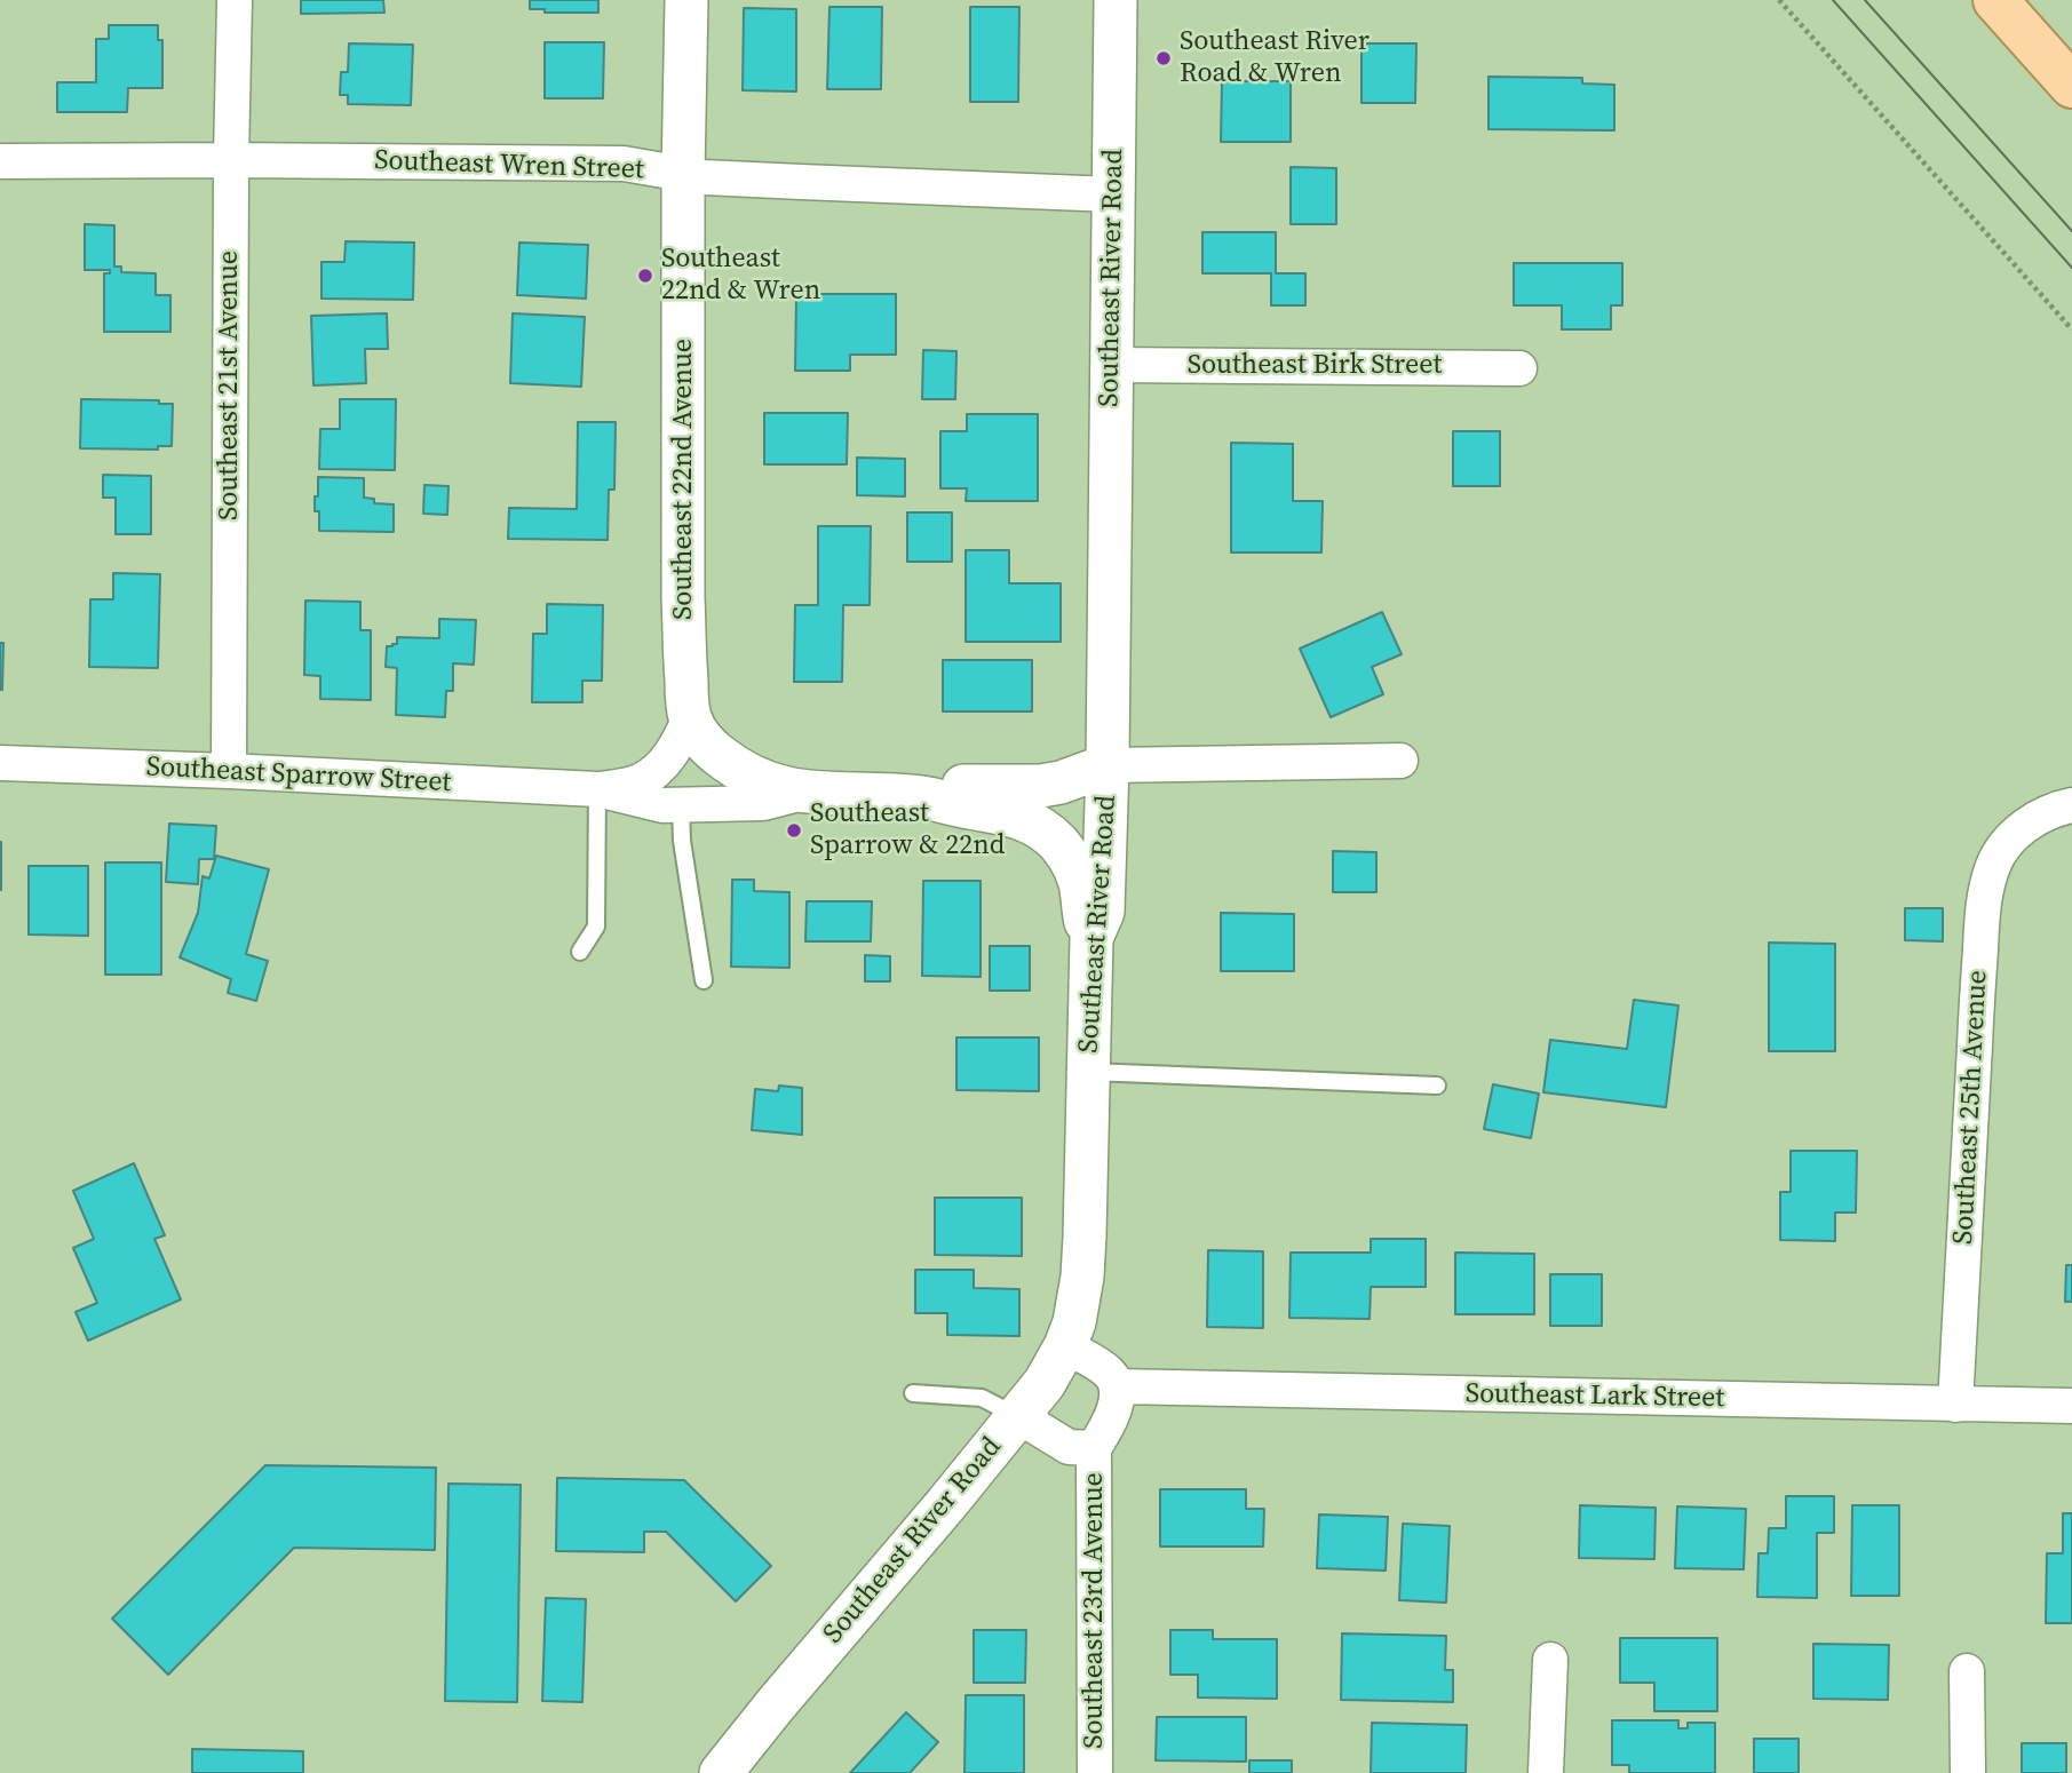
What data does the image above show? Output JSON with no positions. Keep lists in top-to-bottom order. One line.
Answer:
{"streets":{"street":["Southeast Wren Street","Southeast River Road","Southeast Birk Street","Southeast 21st Avenue","Southeast 22nd Avenue","Southeast Sparrow Street","Southeast 25th Avenue","Southeast Lark Street","Southeast 23rd Avenue"]},"crossings":[["Southeast Wren Street","Southeast River Road"],["Southeast Wren Street","Southeast 21st Avenue"],["Southeast Wren Street","Southeast 22nd Avenue"],["Southeast River Road","Southeast Birk Street"],["Southeast River Road","Southeast Sparrow Street"],["Southeast 21st Avenue","Southeast Sparrow Street"],["Southeast 22nd Avenue","Southeast Sparrow Street"],["Southeast 25th Avenue","Southeast Lark Street"]],"places":["Southeast River Road & Wren","Southeast 22nd & Wren","Southeast Sparrow & 22nd"]}
